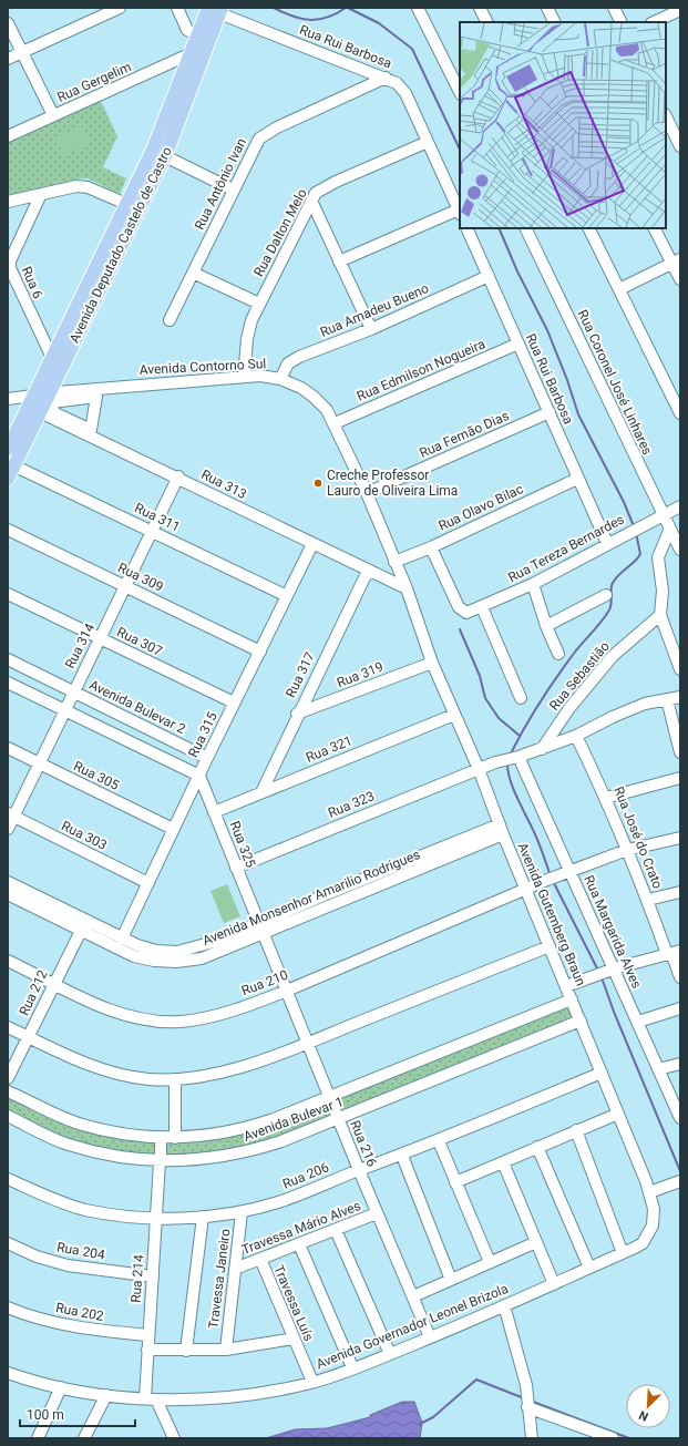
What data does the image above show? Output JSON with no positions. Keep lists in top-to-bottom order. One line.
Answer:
{"streets":{"main road":["Avenida Deputado Castelo de Castro"],"street":["Rua Rui Barbosa","Rua Gergelim","Rua Antônio Ivan","Rua Dalton Melo","Rua 6","Rua Amadeu Bueno","Avenida Contorno Sul","Rua Edmilson Nogueira","Rua Coronel José Linhares","Rua Fernão Dias","Rua 313","Rua Olavo Bilac","Rua 311","Rua Tereza Bernardes","Rua 309","Rua 307","Rua 314","Rua 317","Rua 319","Rua Sebastião","Avenida Bulevar 2","Rua 315","Rua 321","Rua 305","Rua 323","Rua 303","Rua José do Crato","Rua 325","Avenida Monsenhor Amarilio Rodrigues","Avenida Gutemberg Braun","Rua Margarida Alves","Rua 210","Rua 212","Avenida Bulevar 1","Rua 216","Rua 206","Travessa Mário Alves","Rua 204","Rua 214","Travessa Janeiro","Travessa Luís","Rua 202","Avenida Governador Leonel Brizola"]},"crossings":[["Rua Rui Barbosa","Rua Antônio Ivan"],["Rua Rui Barbosa","Rua Dalton Melo"],["Rua Rui Barbosa","Avenida Deputado Castelo de Castro"],["Rua Rui Barbosa","Rua Amadeu Bueno"],["Rua Rui Barbosa","Rua Edmilson Nogueira"],["Rua Rui Barbosa","Rua Fernão Dias"],["Rua Rui Barbosa","Rua Olavo Bilac"],["Rua Rui Barbosa","Rua Tereza Bernardes"],["Rua Gergelim","Avenida Deputado Castelo de Castro"],["Rua Dalton Melo","Avenida Contorno Sul"],["Avenida Deputado Castelo de Castro","Rua 6"],["Avenida Deputado Castelo de Castro","Avenida Contorno Sul"],["Avenida Deputado Castelo de Castro","Rua 313"],["Avenida Deputado Castelo de Castro","Rua 311"],["Rua Amadeu Bueno","Avenida Contorno Sul"],["Avenida Contorno Sul","Rua Edmilson Nogueira"],["Avenida Contorno Sul","Rua Fernão Dias"],["Avenida Contorno Sul","Rua 313"],["Avenida Contorno Sul","Rua Olavo Bilac"],["Avenida Contorno Sul","Avenida Gutemberg Braun"],["Rua Coronel José Linhares","Rua Tereza Bernardes"],["Rua 313","Rua 314"],["Rua 313","Rua 317"],["Rua 313","Rua 315"],["Rua 313","Avenida Gutemberg Braun"],["Rua Olavo Bilac","Rua Tereza Bernardes"],["Rua 311","Rua 314"],["Rua 311","Rua 315"],["Rua 309","Rua 314"],["Rua 309","Rua 315"],["Rua 307","Rua 314"],["Rua 307","Rua 315"],["Rua 314","Avenida Bulevar 2"],["Rua 314","Rua 305"],["Rua 314","Rua 303"],["Rua 317","Rua 319"],["Rua 317","Rua 321"],["Rua 319","Avenida Gutemberg Braun"],["Rua Sebastião","Rua 323"],["Avenida Bulevar 2","Rua 315"],["Rua 315","Rua 305"],["Rua 315","Rua 303"],["Rua 315","Rua 325"],["Rua 315","Avenida Monsenhor Amarilio Rodrigues"],["Rua 321","Rua 325"],["Rua 321","Avenida Gutemberg Braun"],["Rua 323","Rua José do Crato"],["Rua 323","Rua 325"],["Rua 323","Avenida Gutemberg Braun"],["Rua 323","Rua Margarida Alves"],["Rua José do Crato","Rua 210"],["Rua 325","Avenida Monsenhor Amarilio Rodrigues"],["Rua 325","Rua 216"],["Avenida Monsenhor Amarilio Rodrigues","Avenida Gutemberg Braun"],["Avenida Monsenhor Amarilio Rodrigues","Rua 212"],["Avenida Monsenhor Amarilio Rodrigues","Rua 216"],["Avenida Gutemberg Braun","Rua 210"],["Avenida Gutemberg Braun","Avenida Bulevar 1"],["Avenida Gutemberg Braun","Rua 206"],["Avenida Gutemberg Braun","Avenida Governador Leonel Brizola"],["Rua Margarida Alves","Rua 210"],["Rua 210","Rua 212"],["Rua 210","Rua 216"],["Avenida Bulevar 1","Rua 216"],["Avenida Bulevar 1","Rua 214"],["Rua 216","Rua 206"],["Rua 216","Travessa Mário Alves"],["Rua 216","Avenida Governador Leonel Brizola"],["Rua 206","Rua 214"],["Rua 206","Travessa Janeiro"],["Travessa Mário Alves","Travessa Janeiro"],["Travessa Mário Alves","Travessa Luís"],["Rua 204","Rua 214"],["Rua 214","Rua 202"],["Rua 214","Avenida Governador Leonel Brizola"],["Travessa Luís","Avenida Governador Leonel Brizola"]],"places":["Creche Professor Lauro de Oliveira Lima"],"scale_bar":"100 m","north":"bottom left"}
